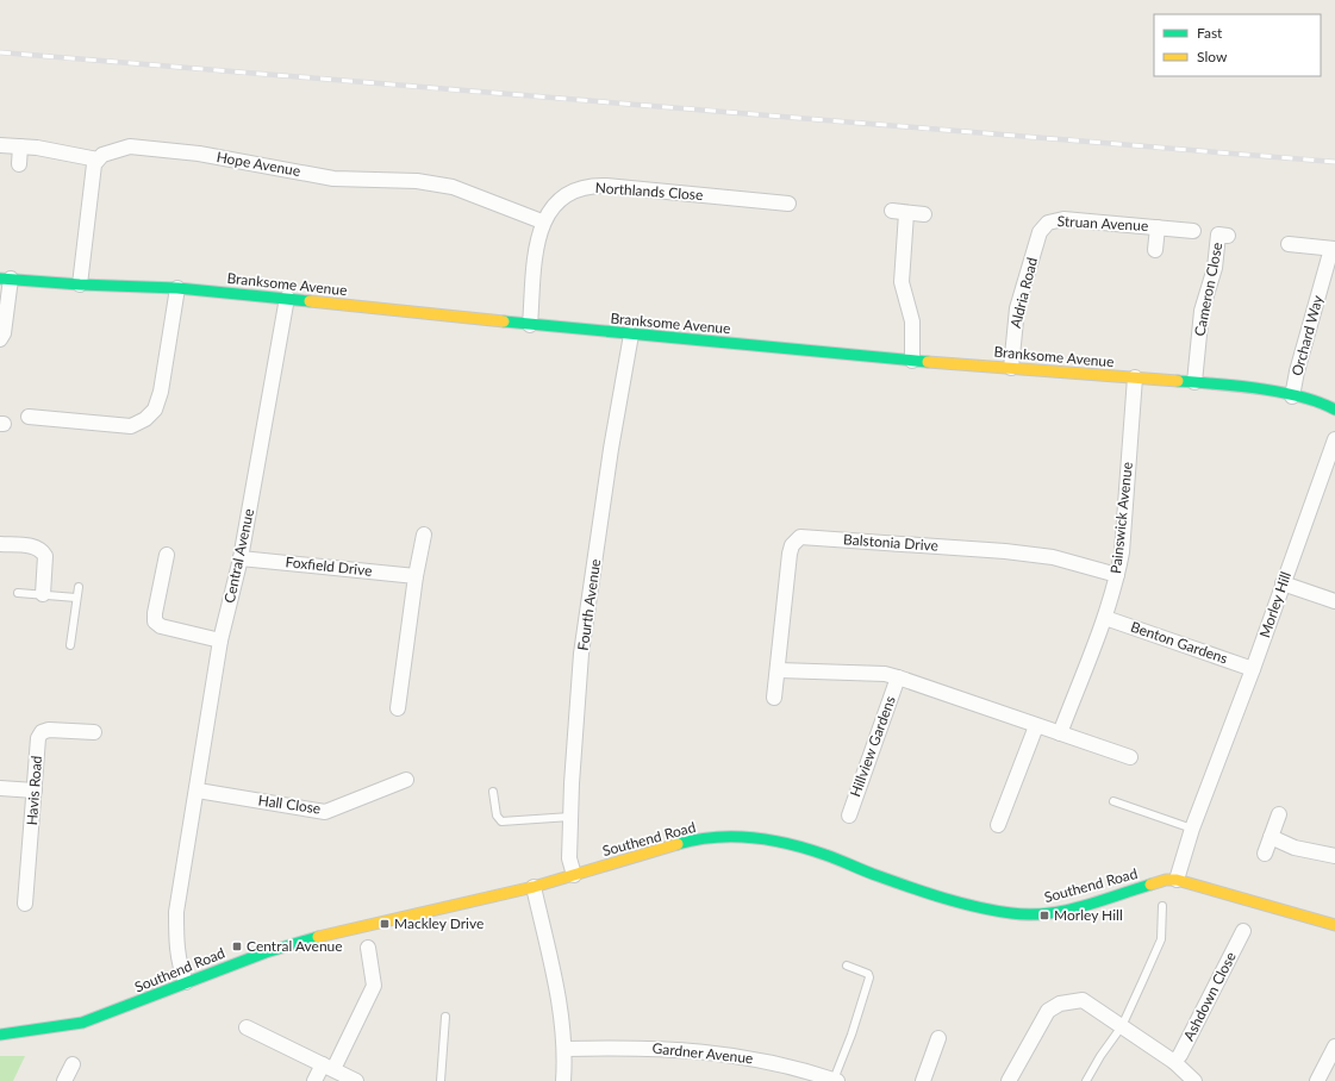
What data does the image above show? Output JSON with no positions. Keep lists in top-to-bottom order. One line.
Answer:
{"streets":{"street":["Hope Avenue","Northlands Close","Struan Avenue","Branksome Avenue","Cameron Close","Aldria Road","Orchard Way","Painswick Avenue","Balstonia Drive","Central Avenue","Foxfield Drive","Fourth Avenue","Morley Hill","Benton Gardens","Hillview Gardens","Havis Road","Hall Close","Southend Road","Ashdown Close","Gardner Avenue"]},"crossings":[["Hope Avenue","Northlands Close"],["Northlands Close","Branksome Avenue"],["Struan Avenue","Aldria Road"],["Branksome Avenue","Cameron Close"],["Branksome Avenue","Aldria Road"],["Branksome Avenue","Orchard Way"],["Branksome Avenue","Painswick Avenue"],["Branksome Avenue","Central Avenue"],["Branksome Avenue","Fourth Avenue"],["Painswick Avenue","Balstonia Drive"],["Painswick Avenue","Benton Gardens"],["Central Avenue","Foxfield Drive"],["Central Avenue","Hall Close"],["Central Avenue","Southend Road"],["Fourth Avenue","Southend Road"],["Morley Hill","Benton Gardens"],["Morley Hill","Southend Road"]],"places":{"transit":["Morley Hill","Mackley Drive","Central Avenue"]},"legend":["Fast","Slow"]}
